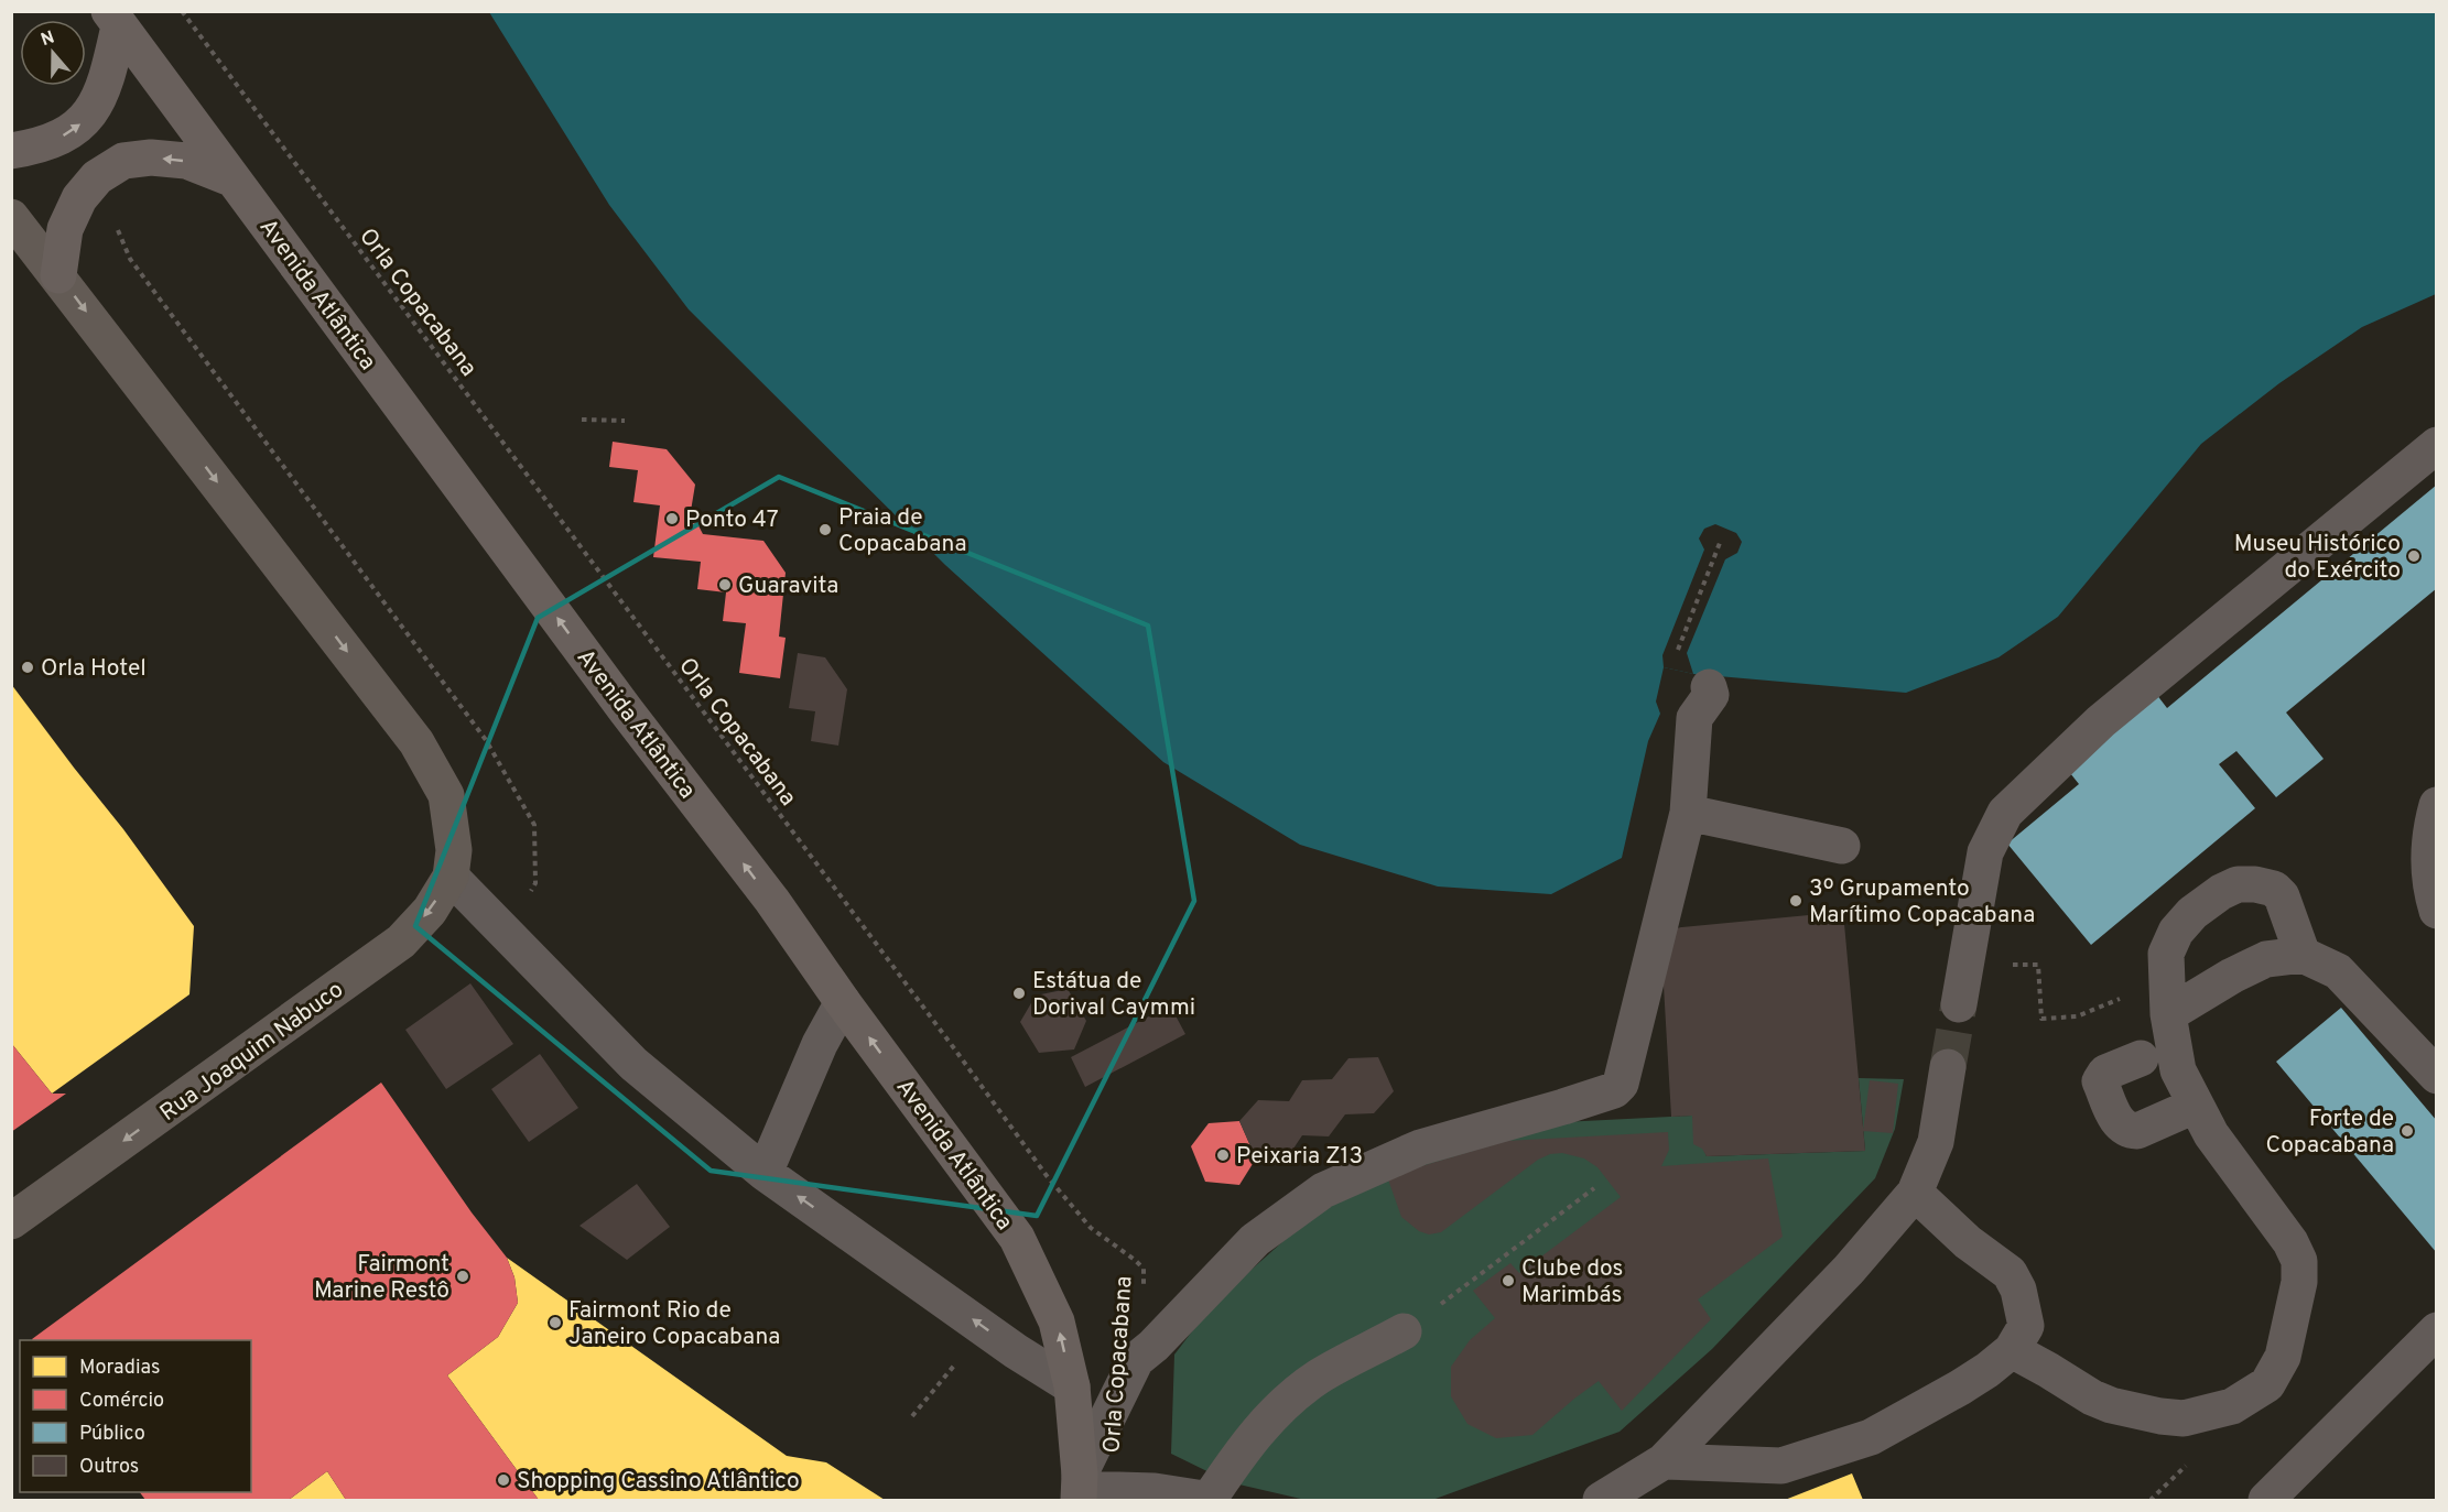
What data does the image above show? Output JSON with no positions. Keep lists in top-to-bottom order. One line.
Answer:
{"streets":{"highway":["Avenida Atlântica"],"main road":["Rua Joaquim Nabuco"],"path":["Orla Copacabana"]},"one_way":["Avenida Atlântica","Rua Joaquim Nabuco"],"places":["Ponto 47","Praia de Copacabana","Museu Histórico do Exército","Guaravita","Orla Hotel","3º Grupamento Marítimo Copacabana","Estátua de Dorival Caymmi","Forte de Copacabana","Peixaria Z13","Fairmont Marine Restô","Clube dos Marimbás","Fairmont Rio de Janeiro Copacabana","Shopping Cassino Atlântico"],"legend":["Moradias","Comércio","Público","Outros"],"north":"top"}
